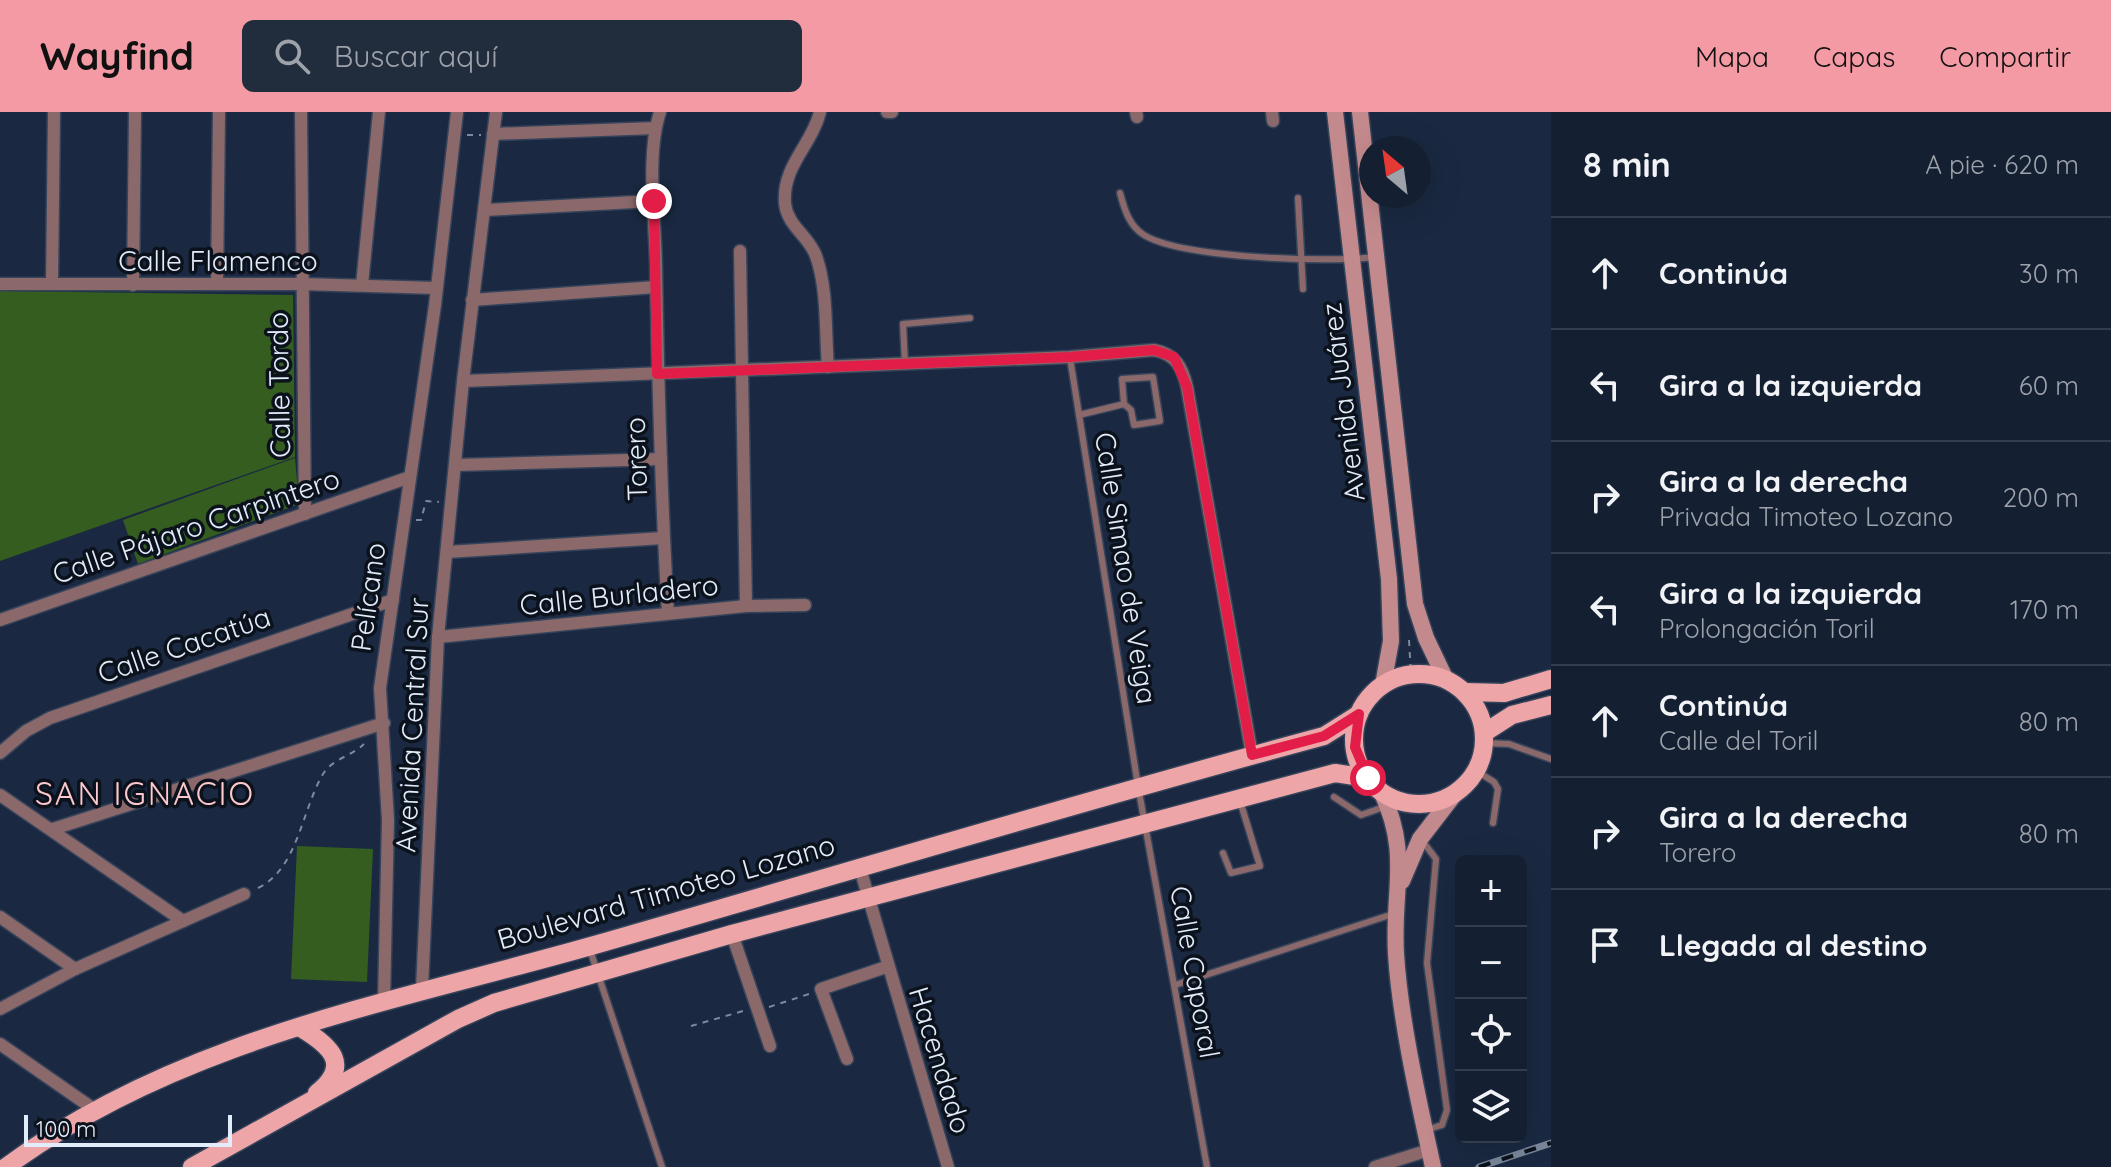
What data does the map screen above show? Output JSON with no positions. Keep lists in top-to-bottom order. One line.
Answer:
{"streets":{"main road":["Avenida Juárez","Boulevard Timoteo Lozano"],"street":["Calle Flamenco","Calle Tordo","Torero","Calle Pájaro Carpintero","Calle Burladero","Pelícano","Calle Cacatúa","Avenida Central Sur","Hacendado"],"lane":["Calle Simao de Veiga","Calle Caporal"]},"crossings":[["Calle Flamenco","Calle Tordo"],["Calle Flamenco","Pelícano"],["Calle Tordo","Calle Pájaro Carpintero"],["Avenida Juárez","Boulevard Timoteo Lozano"],["Torero","Calle Burladero"],["Calle Pájaro Carpintero","Pelícano"],["Calle Simao de Veiga","Boulevard Timoteo Lozano"],["Calle Simao de Veiga","Calle Caporal"],["Calle Burladero","Avenida Central Sur"],["Pelícano","Calle Cacatúa"],["Pelícano","Avenida Central Sur"],["Pelícano","Boulevard Timoteo Lozano"],["Avenida Central Sur","Boulevard Timoteo Lozano"],["Boulevard Timoteo Lozano","Calle Caporal"],["Boulevard Timoteo Lozano","Hacendado"]],"districts":["SAN IGNACIO"],"scale_bar":"100 m","north":"top left","page":{"header":"Wayfind","search":"Buscar aquí","nav":["Mapa","Capas","Compartir"],"heading":["8 min","A pie · 620 m"],"list":[["Continúa","30 m"],["Gira a la izquierda","60 m"],["Gira a la derecha","Privada Timoteo Lozano","200 m"],["Gira a la izquierda","Prolongación Toril","170 m"],["Continúa","Calle del Toril","80 m"],["Gira a la derecha","Torero","80 m"],"Llegada al destino"],"map_buttons":["+","−"],"scale":"100 m"}}
